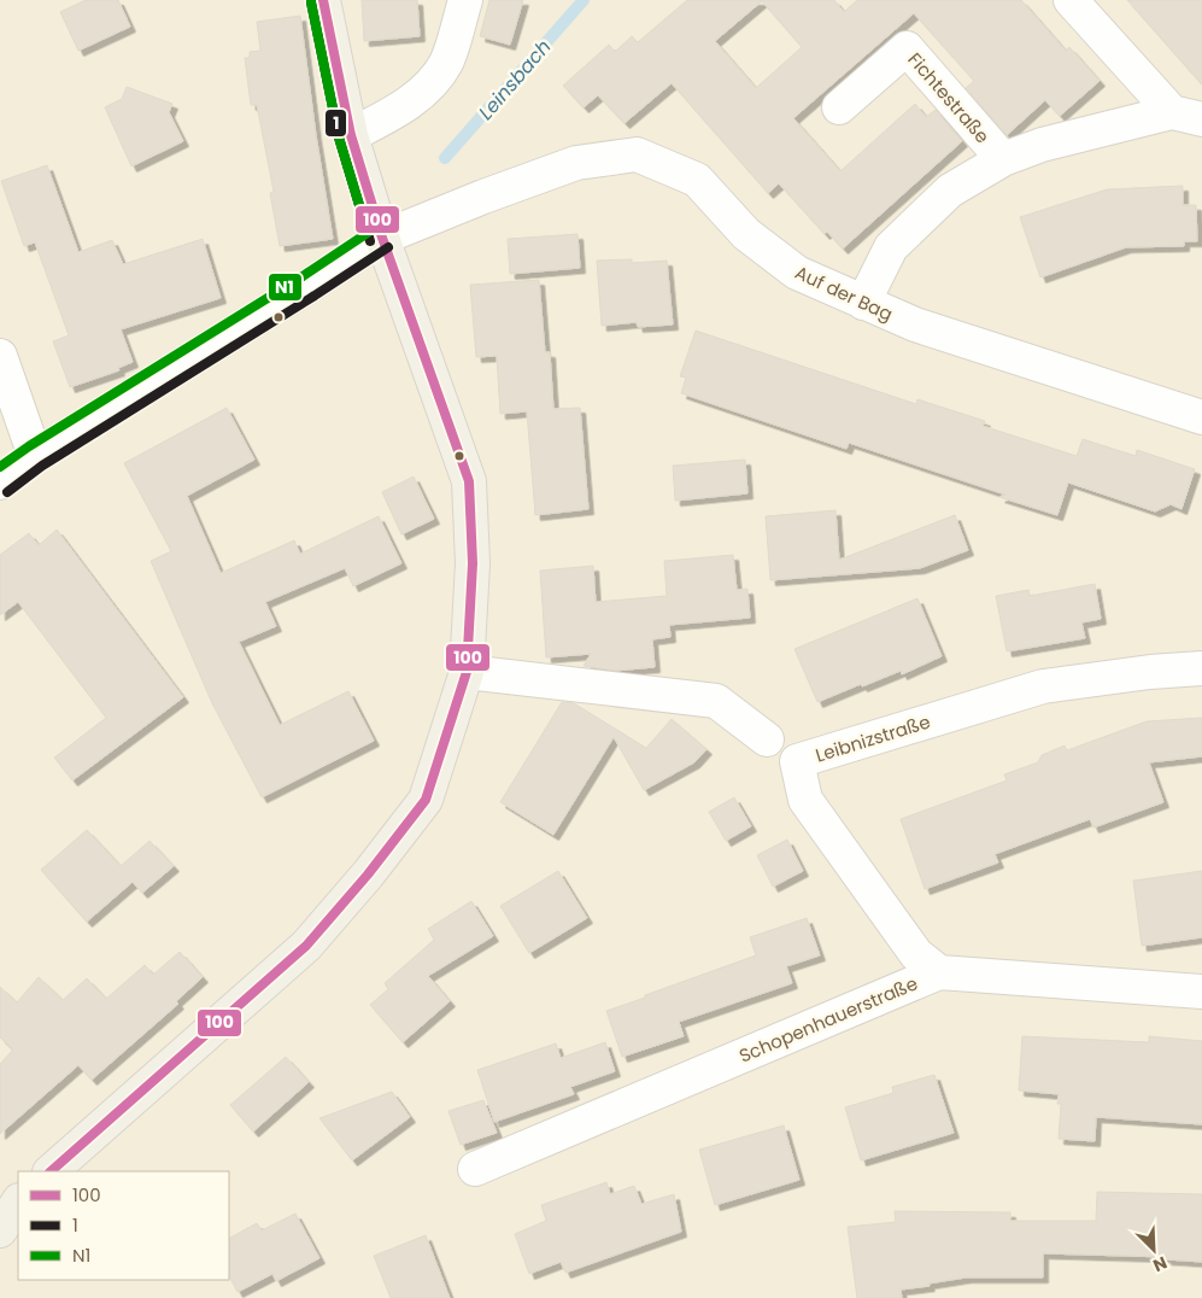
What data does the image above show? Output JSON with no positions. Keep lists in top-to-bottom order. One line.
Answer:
{"streets":{"street":["Fichtestraße","Auf der Bag","Leibnizstraße","Schopenhauerstraße"]},"crossings":[["Fichtestraße","Auf der Bag"],["Leibnizstraße","Schopenhauerstraße"]],"water":["Leinsbach"],"lines":["transit line 100","transit line 1","transit line N1"],"legend":["100","1","N1"],"north":"bottom right"}
